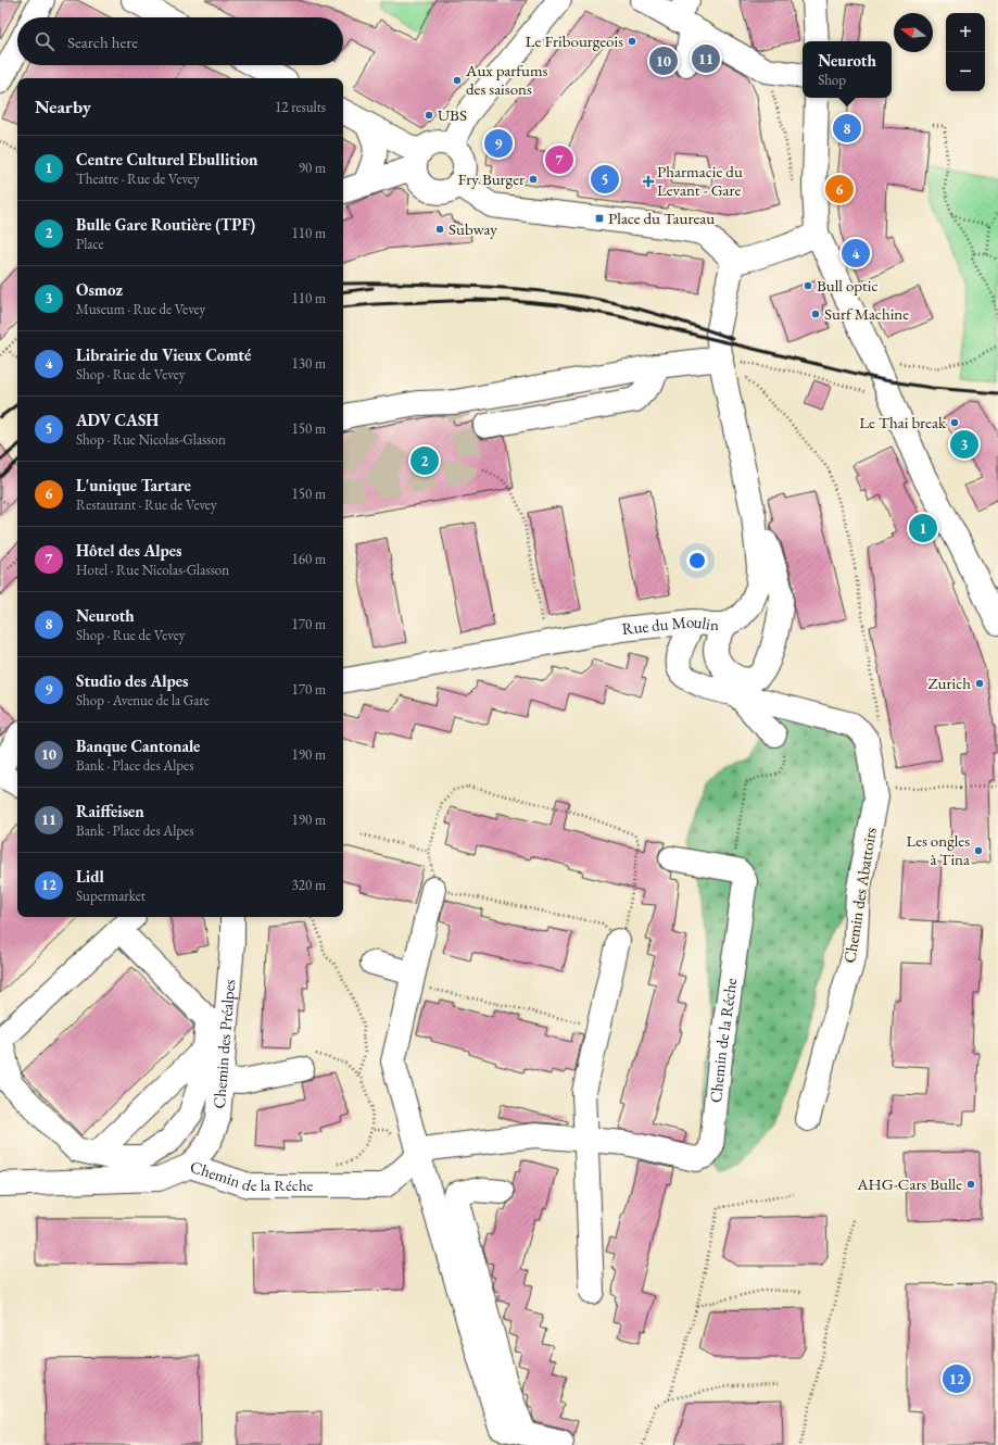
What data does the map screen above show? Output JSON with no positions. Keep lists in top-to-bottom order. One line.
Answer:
{"streets":{"street":["Rue du Moulin","Chemin des Abattoirs","Chemin de la Réche","Chemin des Préalpes"]},"crossings":[["Rue du Moulin","Chemin des Abattoirs"],["Chemin de la Réche","Chemin des Préalpes"]],"places":{"other":["Le Fribourgeois","Aux parfums des saisons","UBS","Fry Burger","Subway","Bull optic","Surf Machine","Le Thai break","Zurich","Les ongles à Tina","AHG-Cars Bulle"],"health":["Pharmacie du Levant - Gare"],"transit":["Place du Taureau"]},"north":"left","page":{"map_buttons":["+","−"],"search":"Search here","popup":["Neuroth","Shop"],"pins":["11","10","8","9","7","5","6","4","3","2","1","12"],"heading":["Nearby","12 results"],"list":[{"mark":"1","name":"Centre Culturel Ebullition","note":"Theatre · Rue de Vevey","value":"90 m"},{"mark":"2","name":"Bulle Gare Routière (TPF)","note":"Place","value":"110 m"},{"mark":"3","name":"Osmoz","note":"Museum · Rue de Vevey","value":"110 m"},{"mark":"4","name":"Librairie du Vieux Comté","note":"Shop · Rue de Vevey","value":"130 m"},{"mark":"5","name":"ADV CASH","note":"Shop · Rue Nicolas-Glasson","value":"150 m"},{"mark":"6","name":"L'unique Tartare","note":"Restaurant · Rue de Vevey","value":"150 m"},{"mark":"7","name":"Hôtel des Alpes","note":"Hotel · Rue Nicolas-Glasson","value":"160 m"},{"mark":"8","name":"Neuroth","note":"Shop · Rue de Vevey","value":"170 m"},{"mark":"9","name":"Studio des Alpes","note":"Shop · Avenue de la Gare","value":"170 m"},{"mark":"10","name":"Banque Cantonale","note":"Bank · Place des Alpes","value":"190 m"},{"mark":"11","name":"Raiffeisen","note":"Bank · Place des Alpes","value":"190 m"},{"mark":"12","name":"Lidl","note":"Supermarket","value":"320 m"}]}}
